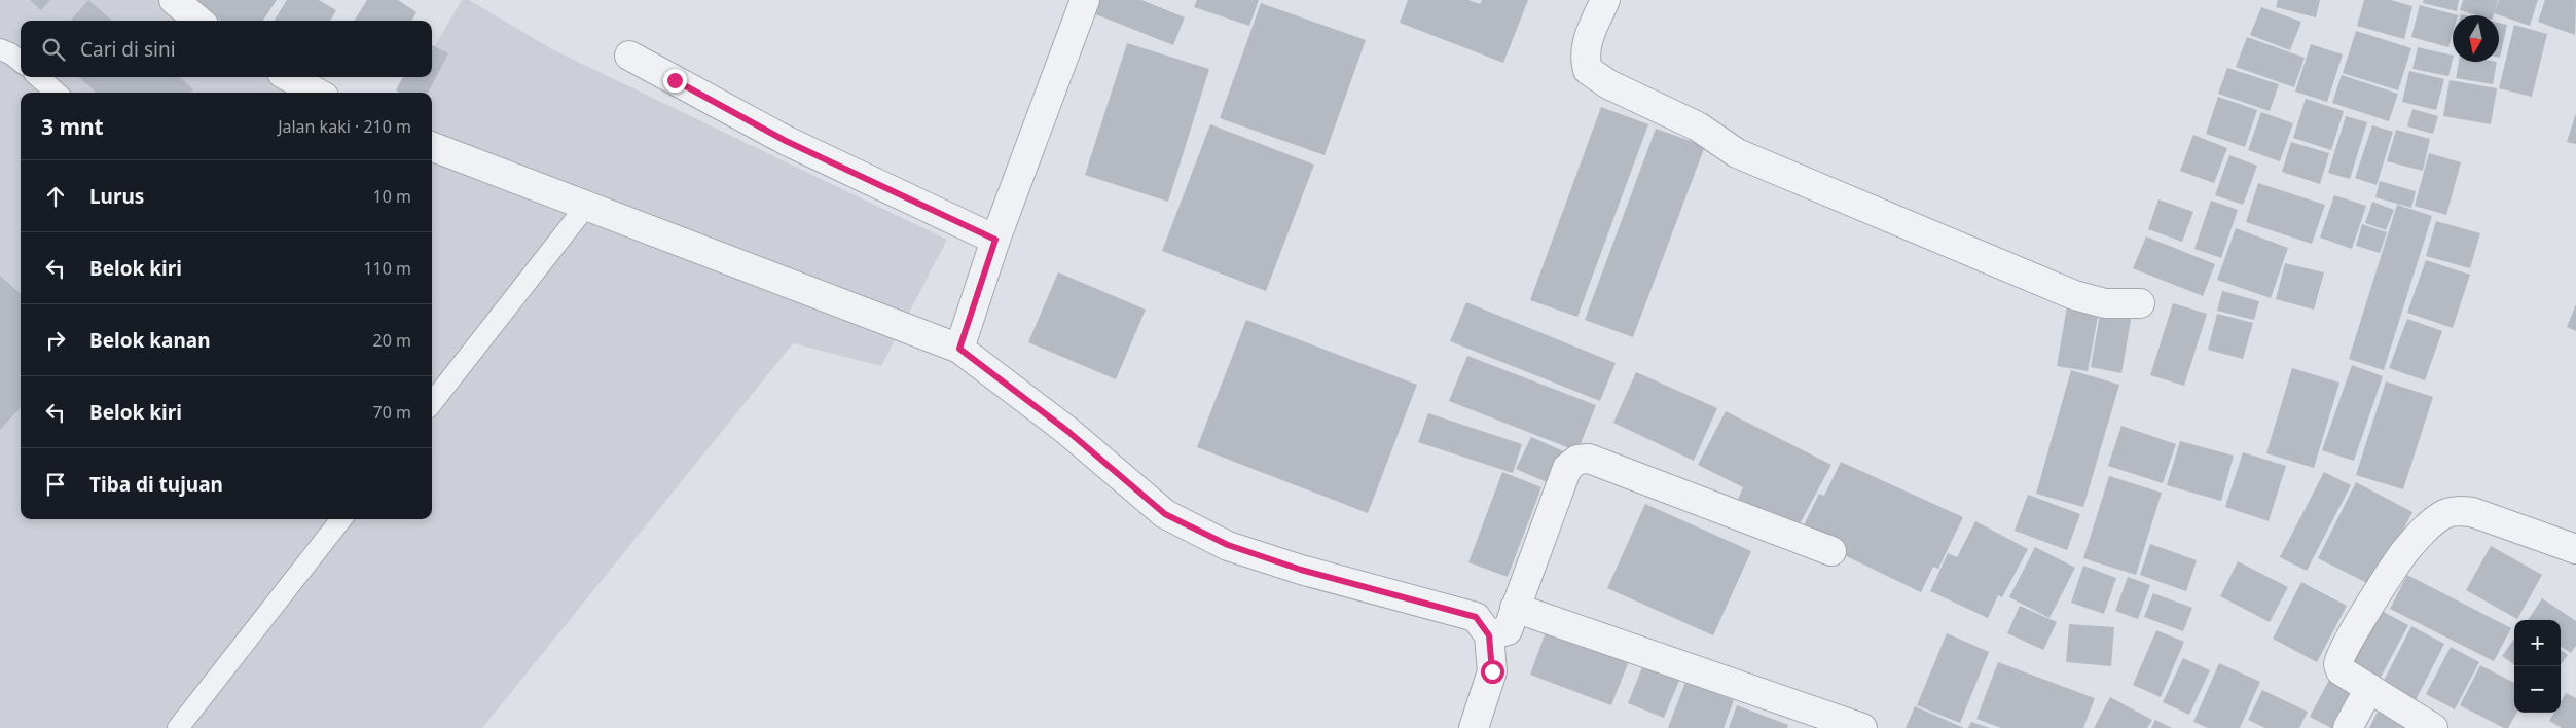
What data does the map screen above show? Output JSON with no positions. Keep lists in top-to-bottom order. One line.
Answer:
{"north":"bottom","page":{"search":"Cari di sini","heading":["3 mnt","Jalan kaki · 210 m"],"list":[["Lurus","10 m"],["Belok kiri","110 m"],["Belok kanan","20 m"],["Belok kiri","70 m"],"Tiba di tujuan"],"map_buttons":["+","−"]}}
